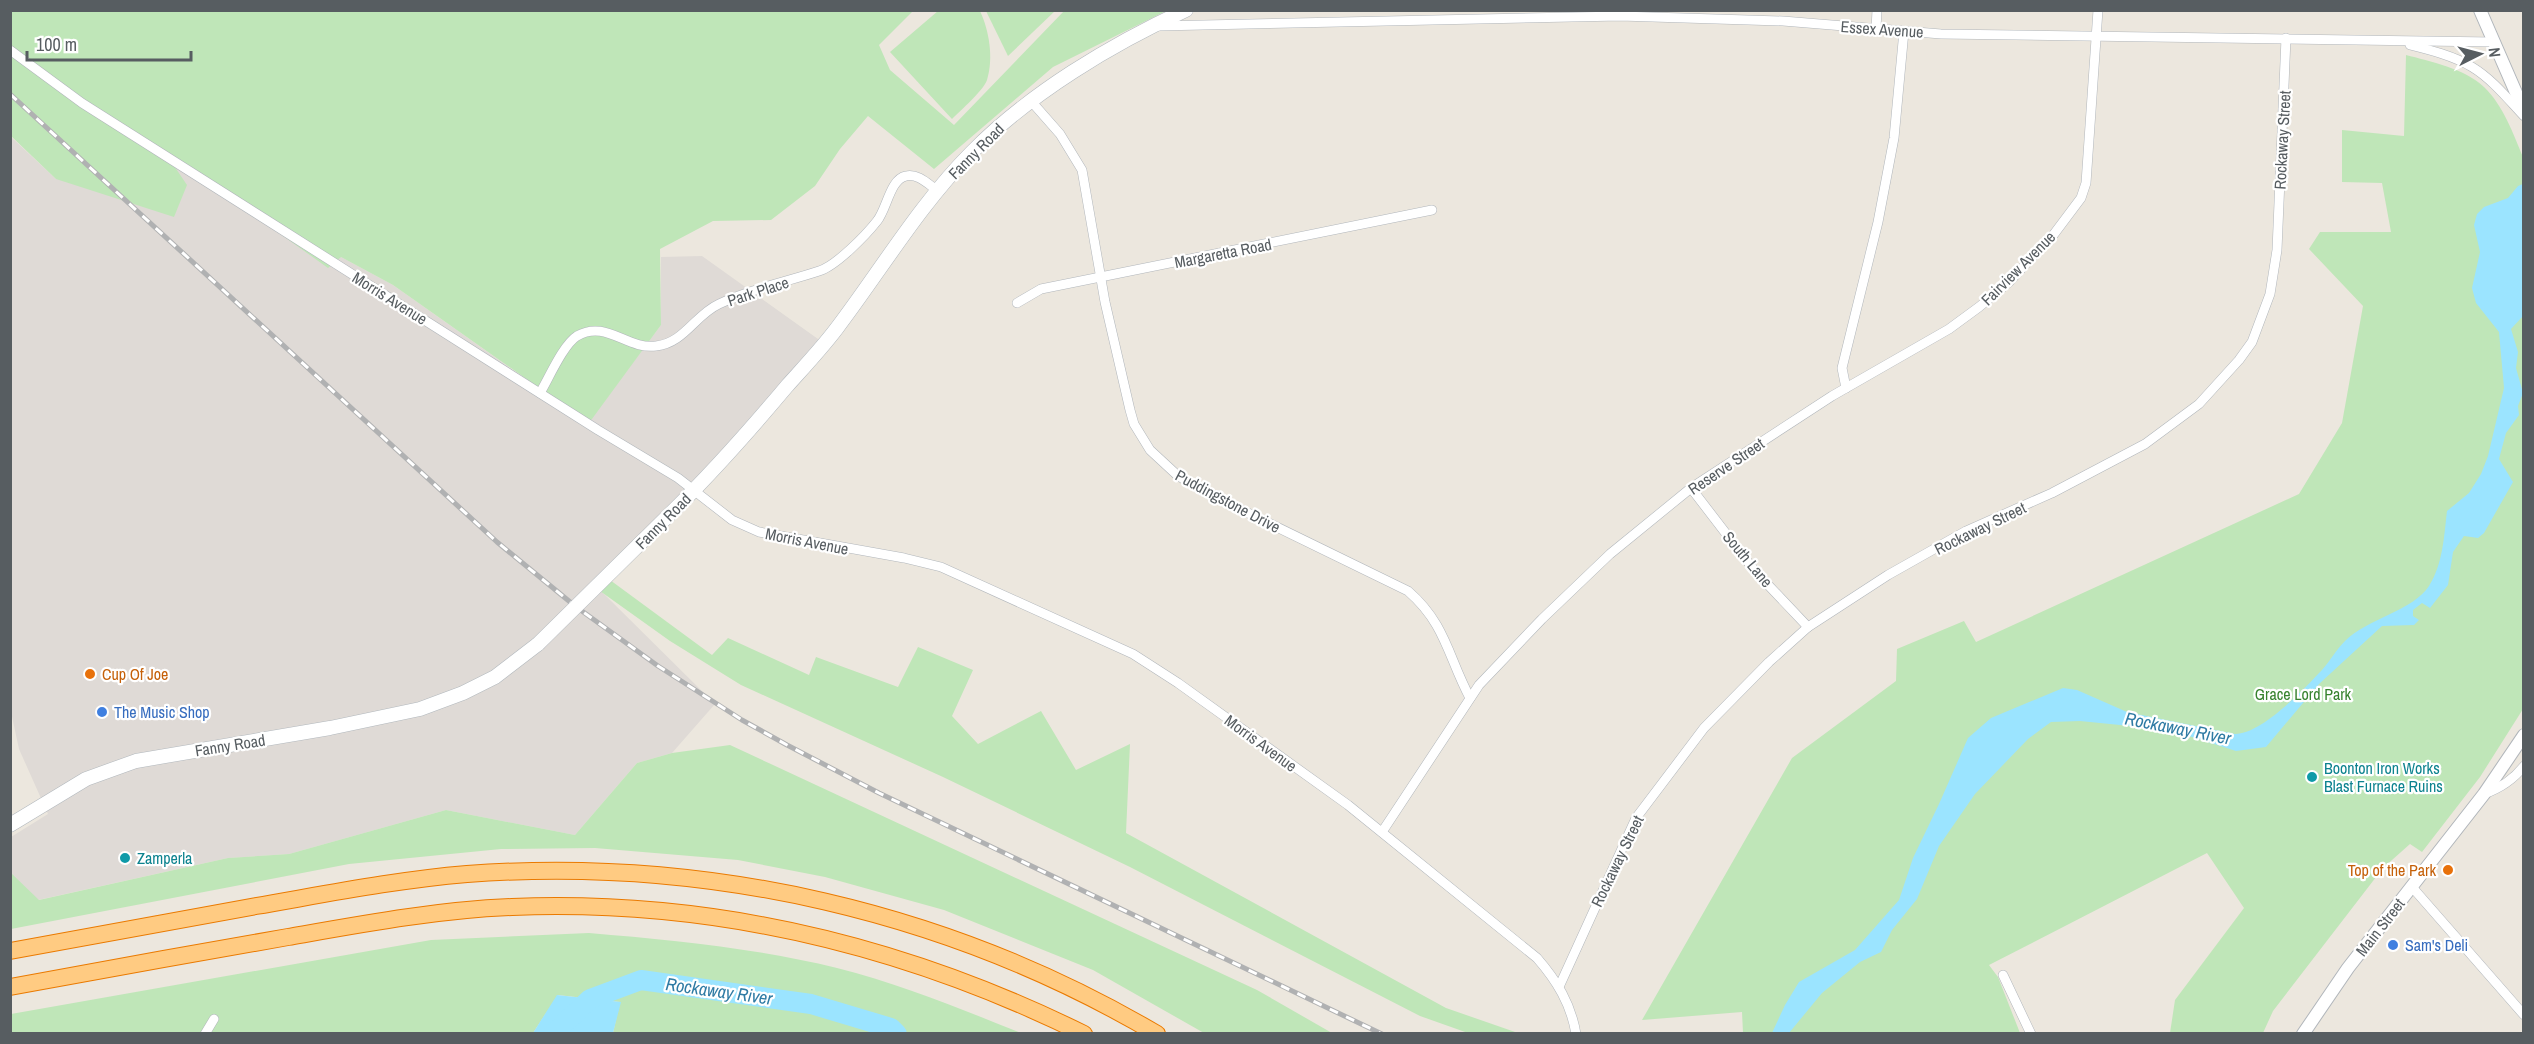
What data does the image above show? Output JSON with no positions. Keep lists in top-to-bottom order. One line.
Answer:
{"streets":{"main road":["Fanny Road"],"street":["Essex Avenue","Rockaway Street","Margaretta Road","Fairview Avenue","Park Place","Morris Avenue","Reserve Street","Puddingstone Drive","South Lane","Main Street"]},"crossings":[["Essex Avenue","Rockaway Street"],["Essex Avenue","Fanny Road"],["Essex Avenue","Fairview Avenue"],["Rockaway Street","Morris Avenue"],["Rockaway Street","South Lane"],["Fanny Road","Park Place"],["Fanny Road","Morris Avenue"],["Fanny Road","Puddingstone Drive"],["Margaretta Road","Puddingstone Drive"],["Fairview Avenue","Reserve Street"],["Park Place","Morris Avenue"],["Morris Avenue","Reserve Street"],["Reserve Street","Puddingstone Drive"],["Reserve Street","South Lane"]],"water":["Rockaway River"],"parks":["Grace Lord Park"],"places":["Cup Of Joe","The Music Shop","Boonton Iron Works Blast Furnace Ruins","Zamperla","Top of the Park","Sam's Deli"],"scale_bar":"100 m","north":"right"}
